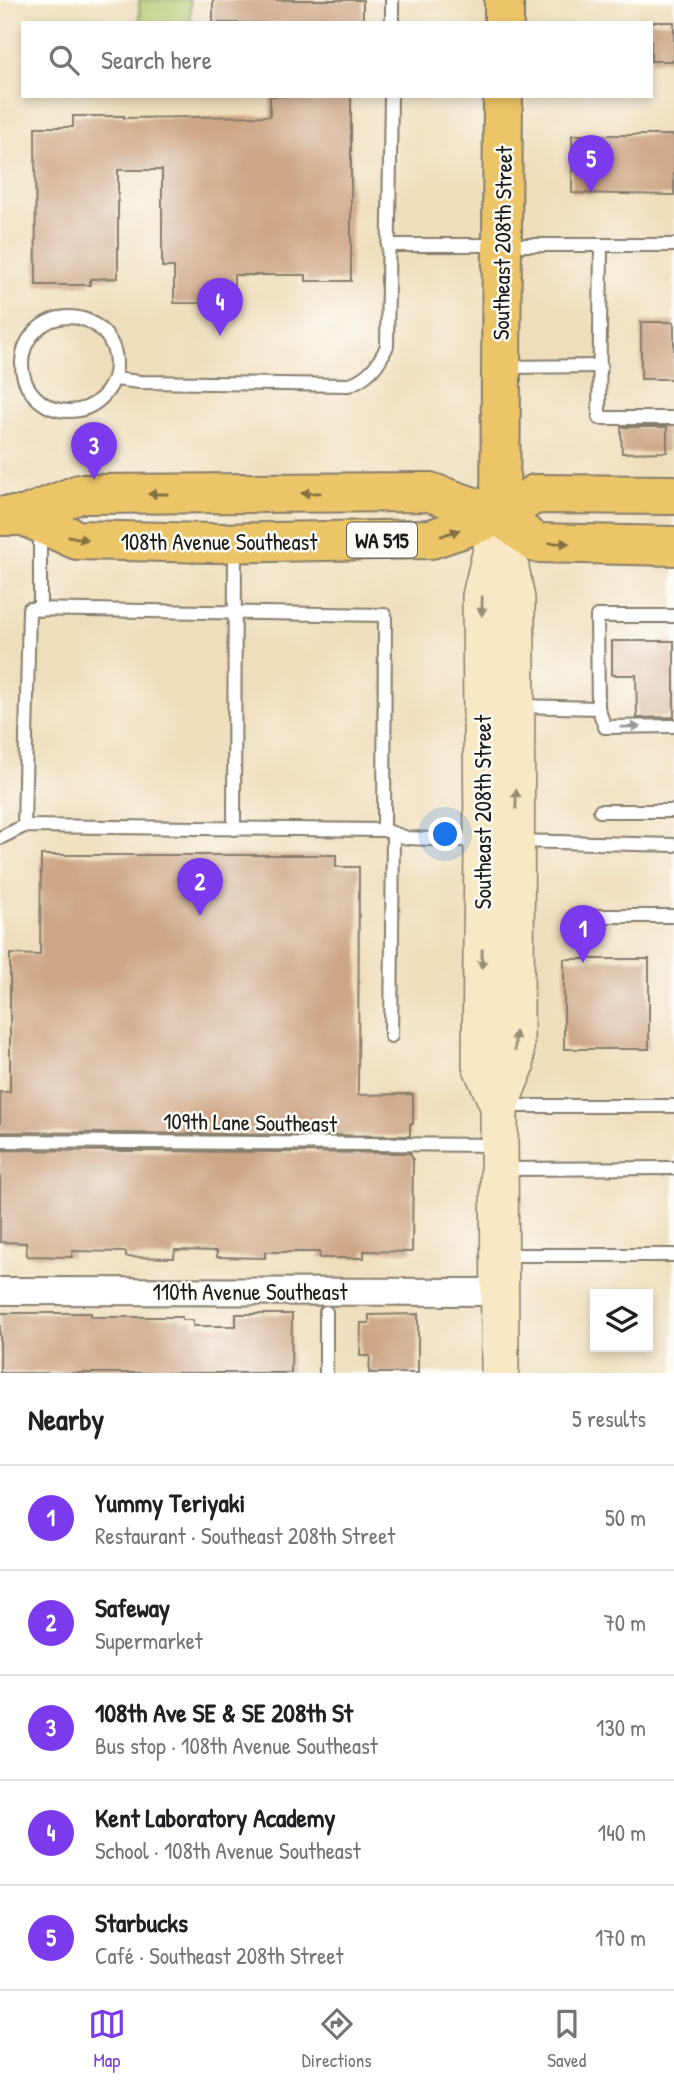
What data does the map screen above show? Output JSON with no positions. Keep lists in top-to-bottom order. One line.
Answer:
{"streets":{"main road":["Southeast 208th Street","WA 515","108th Avenue Southeast"],"street":["110th Avenue Southeast"],"lane":["109th Lane Southeast"]},"crossings":[["Southeast 208th Street","108th Avenue Southeast"],["Southeast 208th Street","109th Lane Southeast"],["Southeast 208th Street","110th Avenue Southeast"]],"page":{"search":"Search here","pins":["5","4","3","2","1"],"heading":["Nearby","5 results"],"list":[{"mark":"1","name":"Yummy Teriyaki","note":"Restaurant · Southeast 208th Street","value":"50 m"},{"mark":"2","name":"Safeway","note":"Supermarket","value":"70 m"},{"mark":"3","name":"108th Ave SE & SE 208th St","note":"Bus stop · 108th Avenue Southeast","value":"130 m"},{"mark":"4","name":"Kent Laboratory Academy","note":"School · 108th Avenue Southeast","value":"140 m"},{"mark":"5","name":"Starbucks","note":"Café · Southeast 208th Street","value":"170 m"}],"nav":["Map","Directions","Saved"]}}
